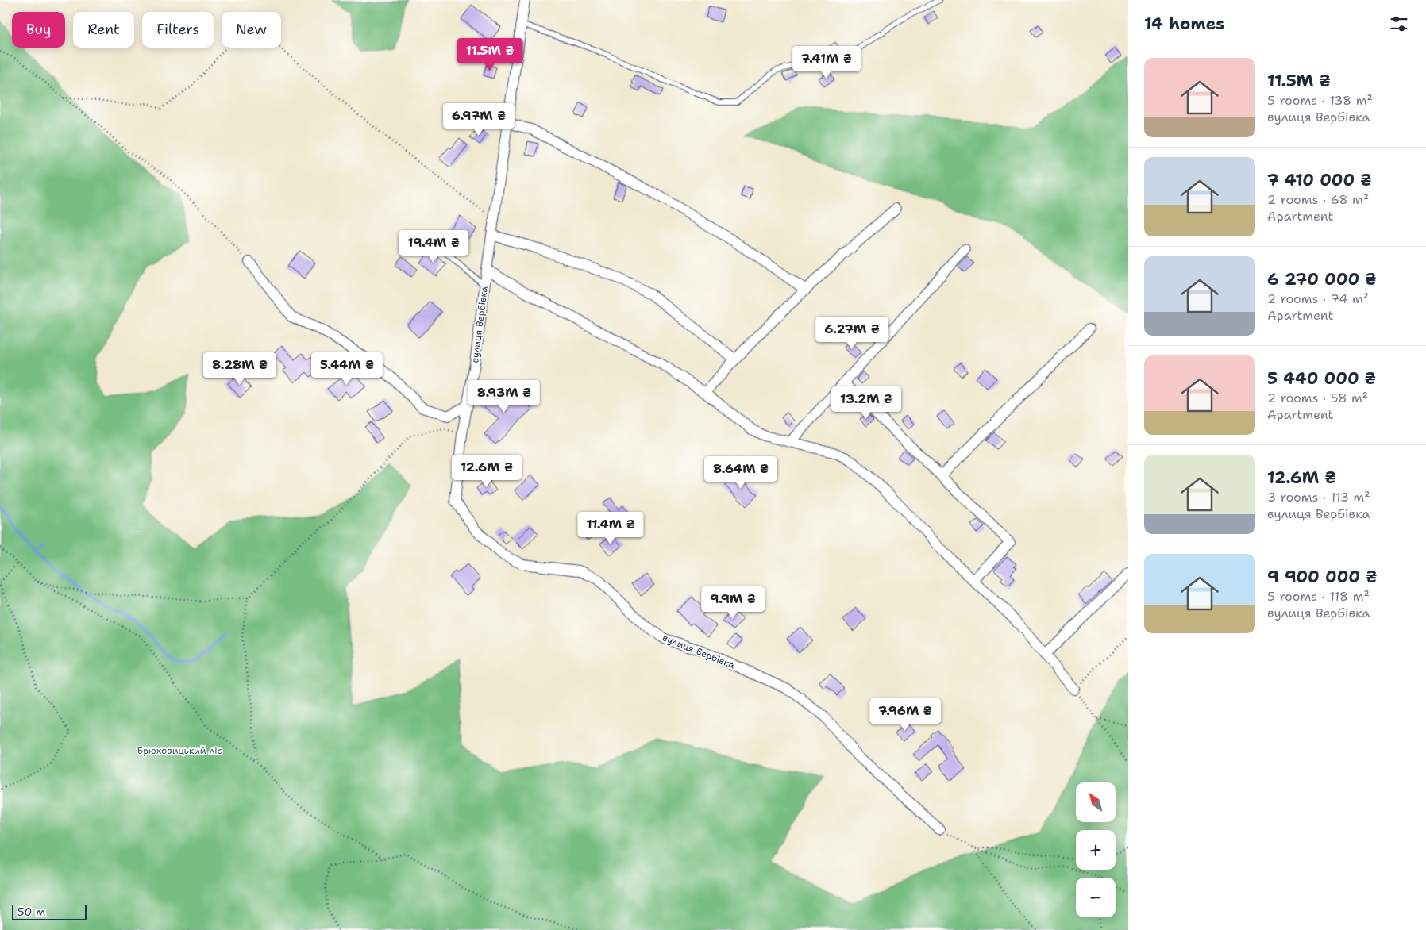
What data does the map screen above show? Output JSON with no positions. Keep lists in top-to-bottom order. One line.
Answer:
{"streets":{"street":["вулиця Вербівка"]},"parks":["Брюховицький ліс"],"scale_bar":"50 m","north":"top left","page":{"heading":"14 homes","chip":["Buy","Rent","Filters","New"],"price":["11.5M ₴","7.41M ₴","6.97M ₴","19.4M ₴","6.27M ₴","8.28M ₴","5.44M ₴","8.93M ₴","13.2M ₴","12.6M ₴","8.64M ₴","11.4M ₴","9.9M ₴","7.96M ₴"],"list":[{"name":"11.5M ₴","note":"5 rooms · 138 m² · вулиця Вербівка"},{"name":"7 410 000 ₴","note":"2 rooms · 68 m² · Apartment"},{"name":"6 270 000 ₴","note":"2 rooms · 74 m² · Apartment"},{"name":"5 440 000 ₴","note":"2 rooms · 58 m² · Apartment"},{"name":"12.6M ₴","note":"3 rooms · 113 m² · вулиця Вербівка"},{"name":"9 900 000 ₴","note":"5 rooms · 118 m² · вулиця Вербівка"}],"map_buttons":["+","−"],"scale":"50 m"}}
